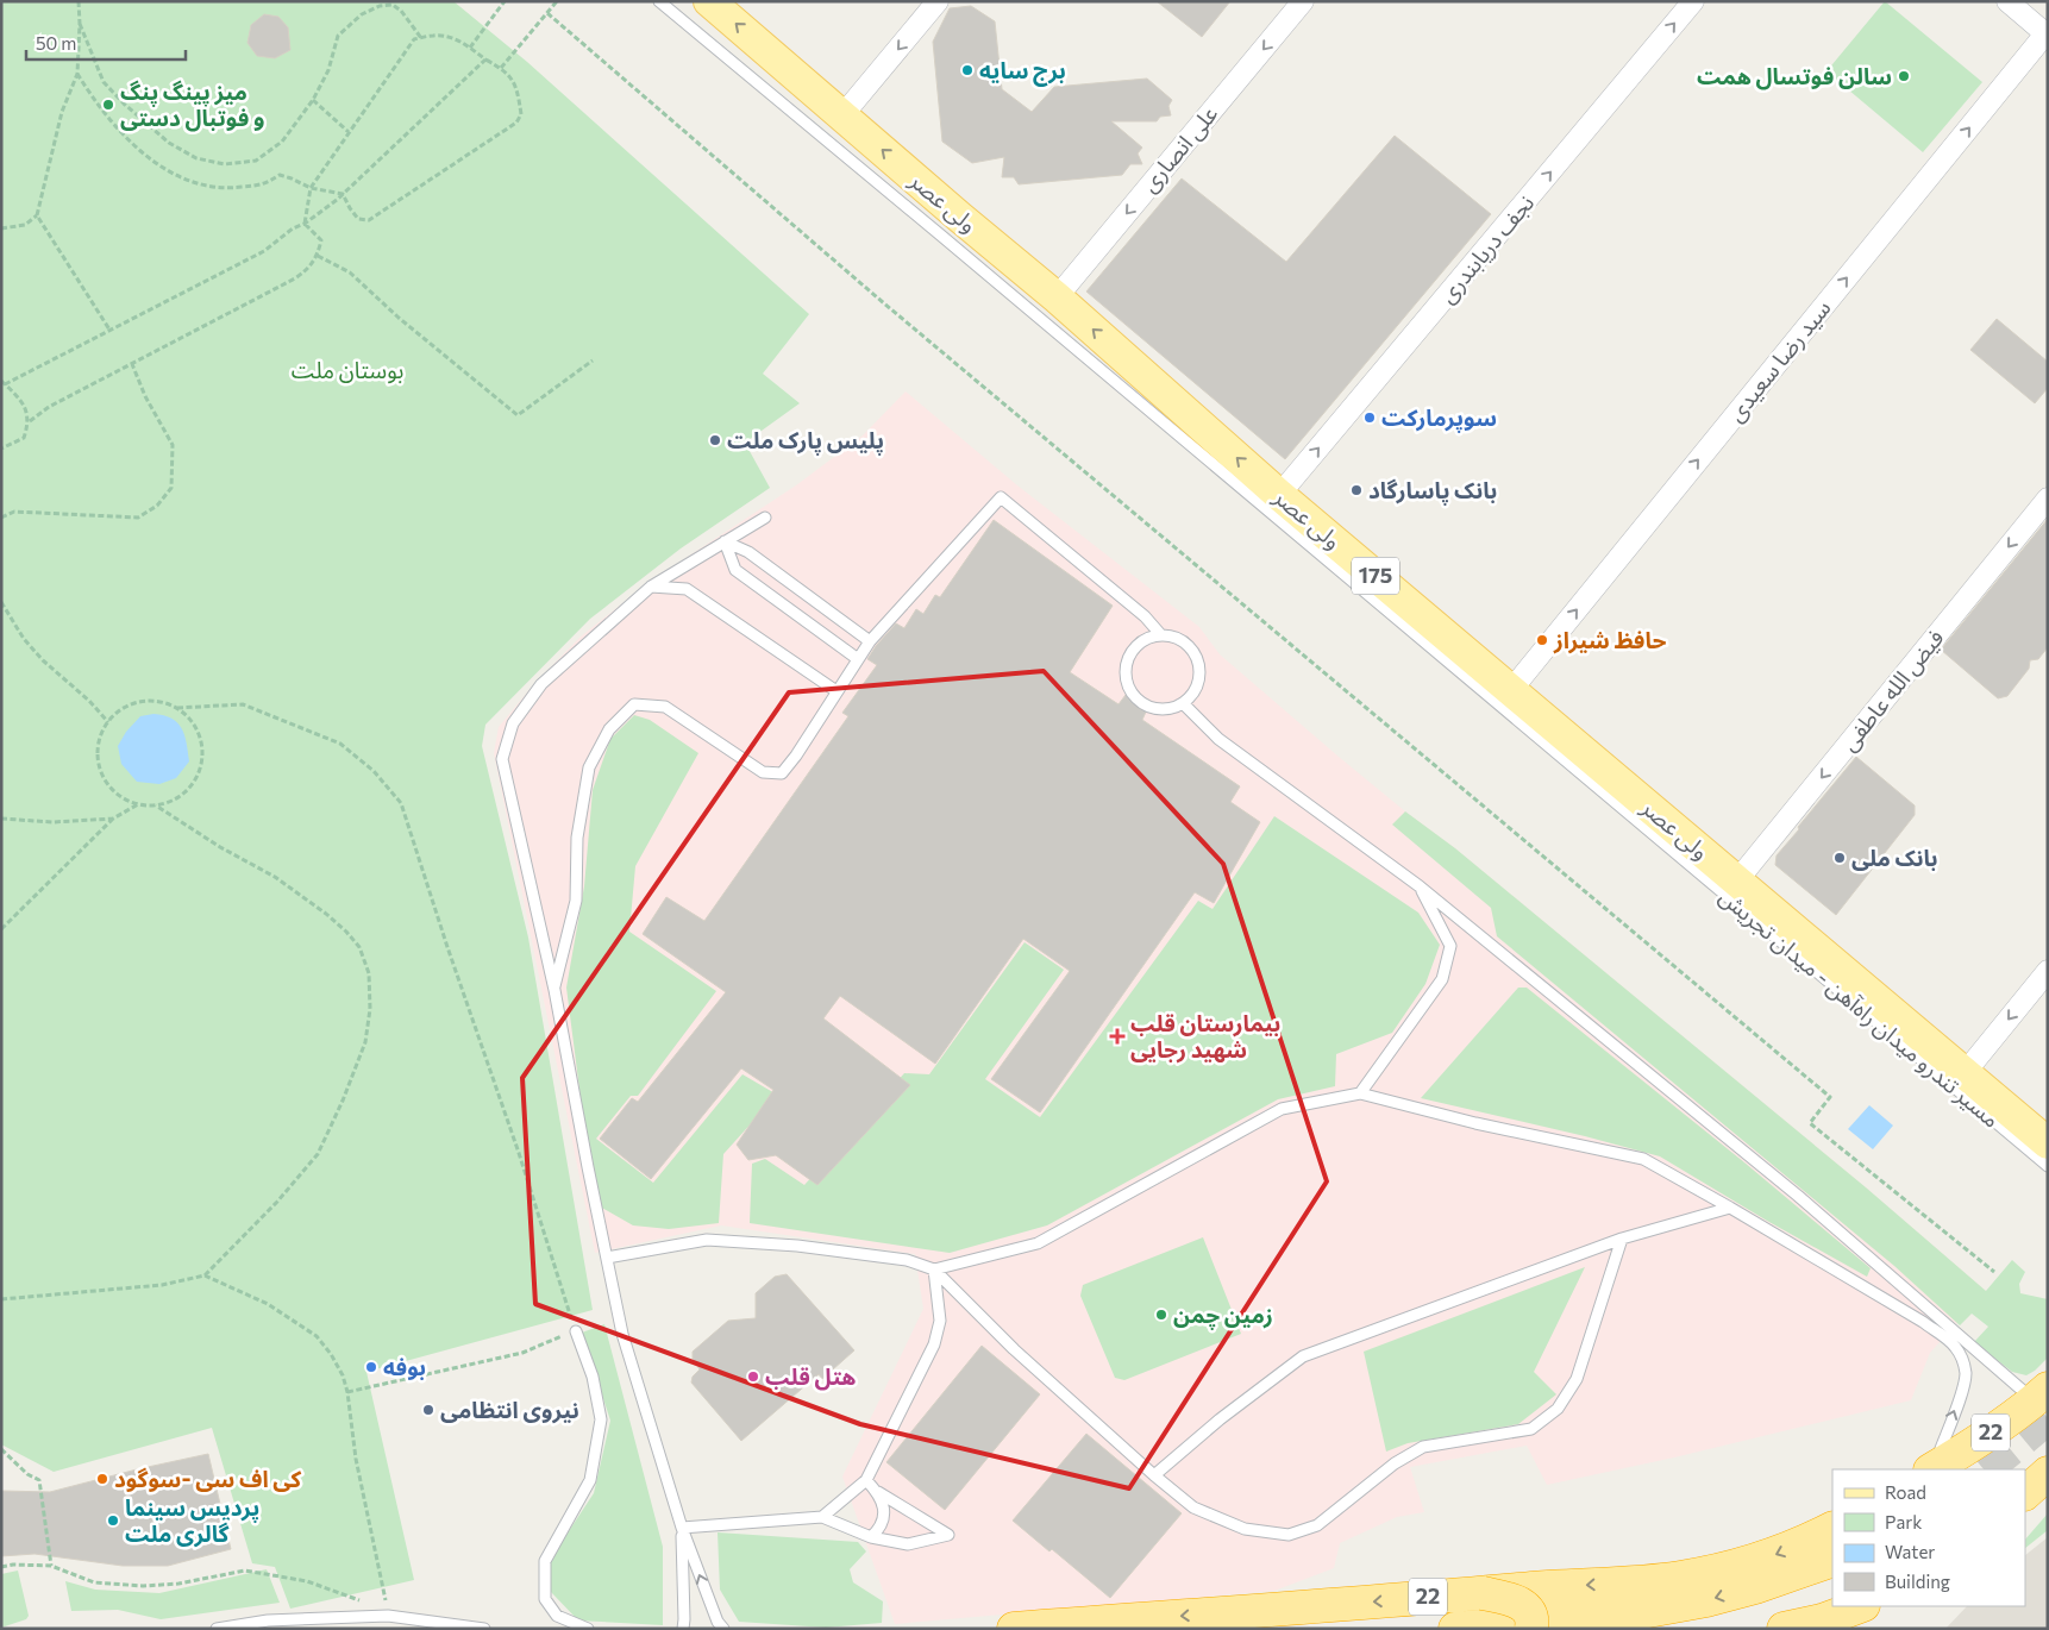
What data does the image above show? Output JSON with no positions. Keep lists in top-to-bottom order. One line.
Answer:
{"streets":{"highway":["22"],"main road":["ولی عصر","175"],"street":["علی انصاری","نجف دریابندری","سید رضا سعیدی","فیض الله عاطفی"],"lane":["مسیر تندرو میدان راه‌آهن - میدان تجریش"]},"crossings":[["علی انصاری","ولی عصر"],["ولی عصر","نجف دریابندری"],["ولی عصر","سید رضا سعیدی"],["ولی عصر","فیض الله عاطفی"]],"one_way":["علی انصاری","ولی عصر","نجف دریابندری","سید رضا سعیدی","فیض الله عاطفی"],"parks":["بوستان ملت"],"places":{"other":["برج سایه","سالن فوتسال همت","میز پینگ پنگ و فوتبال دستی","سوپرمارکت","پلیس پارک ملت","بانک پاسارگاد","حافظ شیراز","بانک ملی","زمین چمن","بوفه","هتل قلب","نیروی انتظامی","کی اف سی -سوگود","پردیس سینما گالری ملت"],"health":["بیمارستان قلب شهید رجایی"]},"legend":["Road","Park","Water","Building"],"scale_bar":"50 m"}
